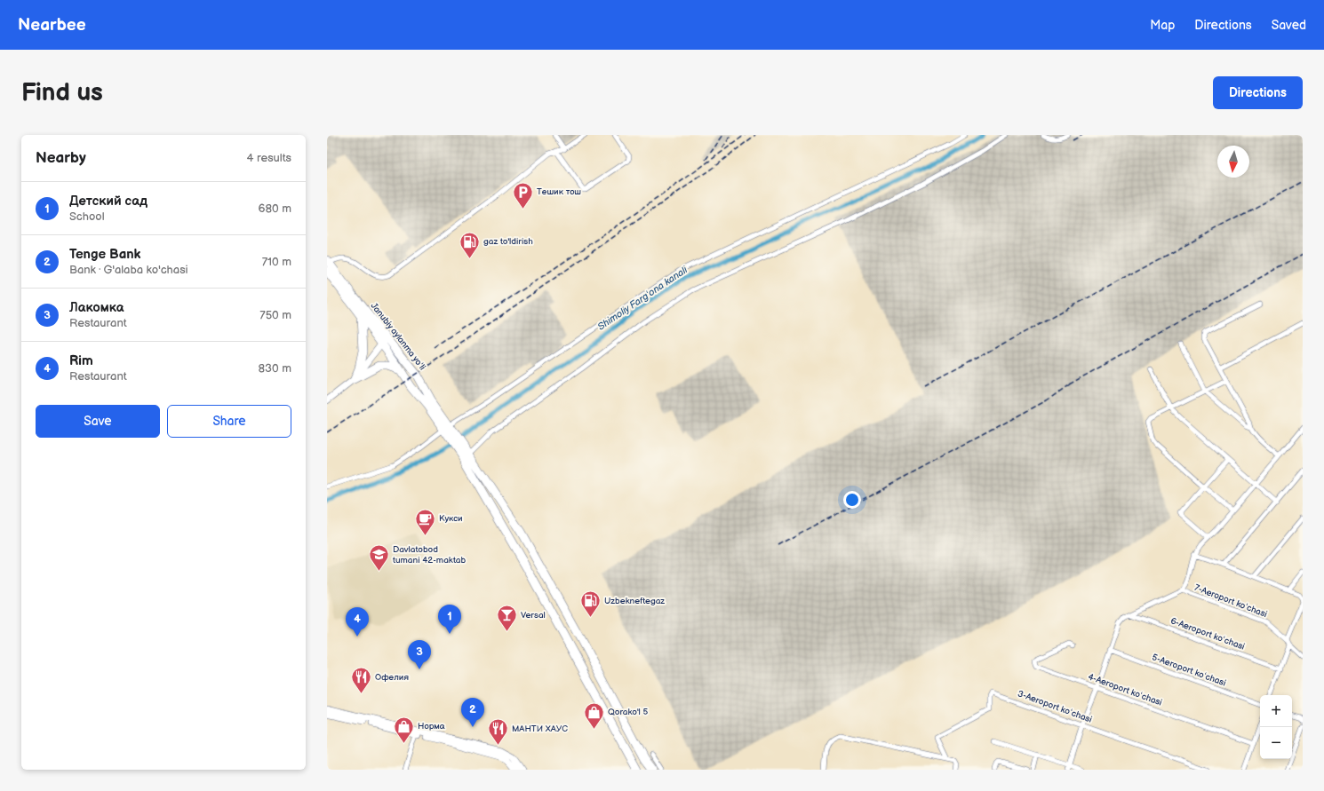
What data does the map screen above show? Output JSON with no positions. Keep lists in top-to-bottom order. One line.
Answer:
{"streets":{"highway":["Janubiy aylanma yoʻli"],"street":["7-Aeroport koʻchasi","6-Aeroport koʻchasi","5-Aeroport koʻchasi","4-Aeroport koʻchasi","3-Aeroport koʻchasi"]},"water":["Shimoliy Fargʻona kanali"],"places":{"parking":["Тешик тош"],"fuel station":["gaz to'ldirish","Uzbekneftegaz"],"cafe":["Кукси"],"school or university":["Davlatobod tumani 42-maktab"],"bar":["Versal"],"restaurant":["Офелия","МАНТИ ХАУС"],"shop":["Qorako'l 5","Норма"]},"north":"bottom","page":{"header":"Nearbee","nav":["Map","Directions","Saved"],"buttons":["Directions",["Save","Share"]],"title":"Find us","heading":["Nearby","4 results"],"list":[{"mark":"1","name":"Детский сад","note":"School","value":"680 m"},{"mark":"2","name":"Tenge Bank","note":"Bank · G'alaba ko'chasi","value":"710 m"},{"mark":"3","name":"Лакомка","note":"Restaurant","value":"750 m"},{"mark":"4","name":"Rim","note":"Restaurant","value":"830 m"}],"pins":["1","4","3","2"],"map_buttons":["+","−"]}}
